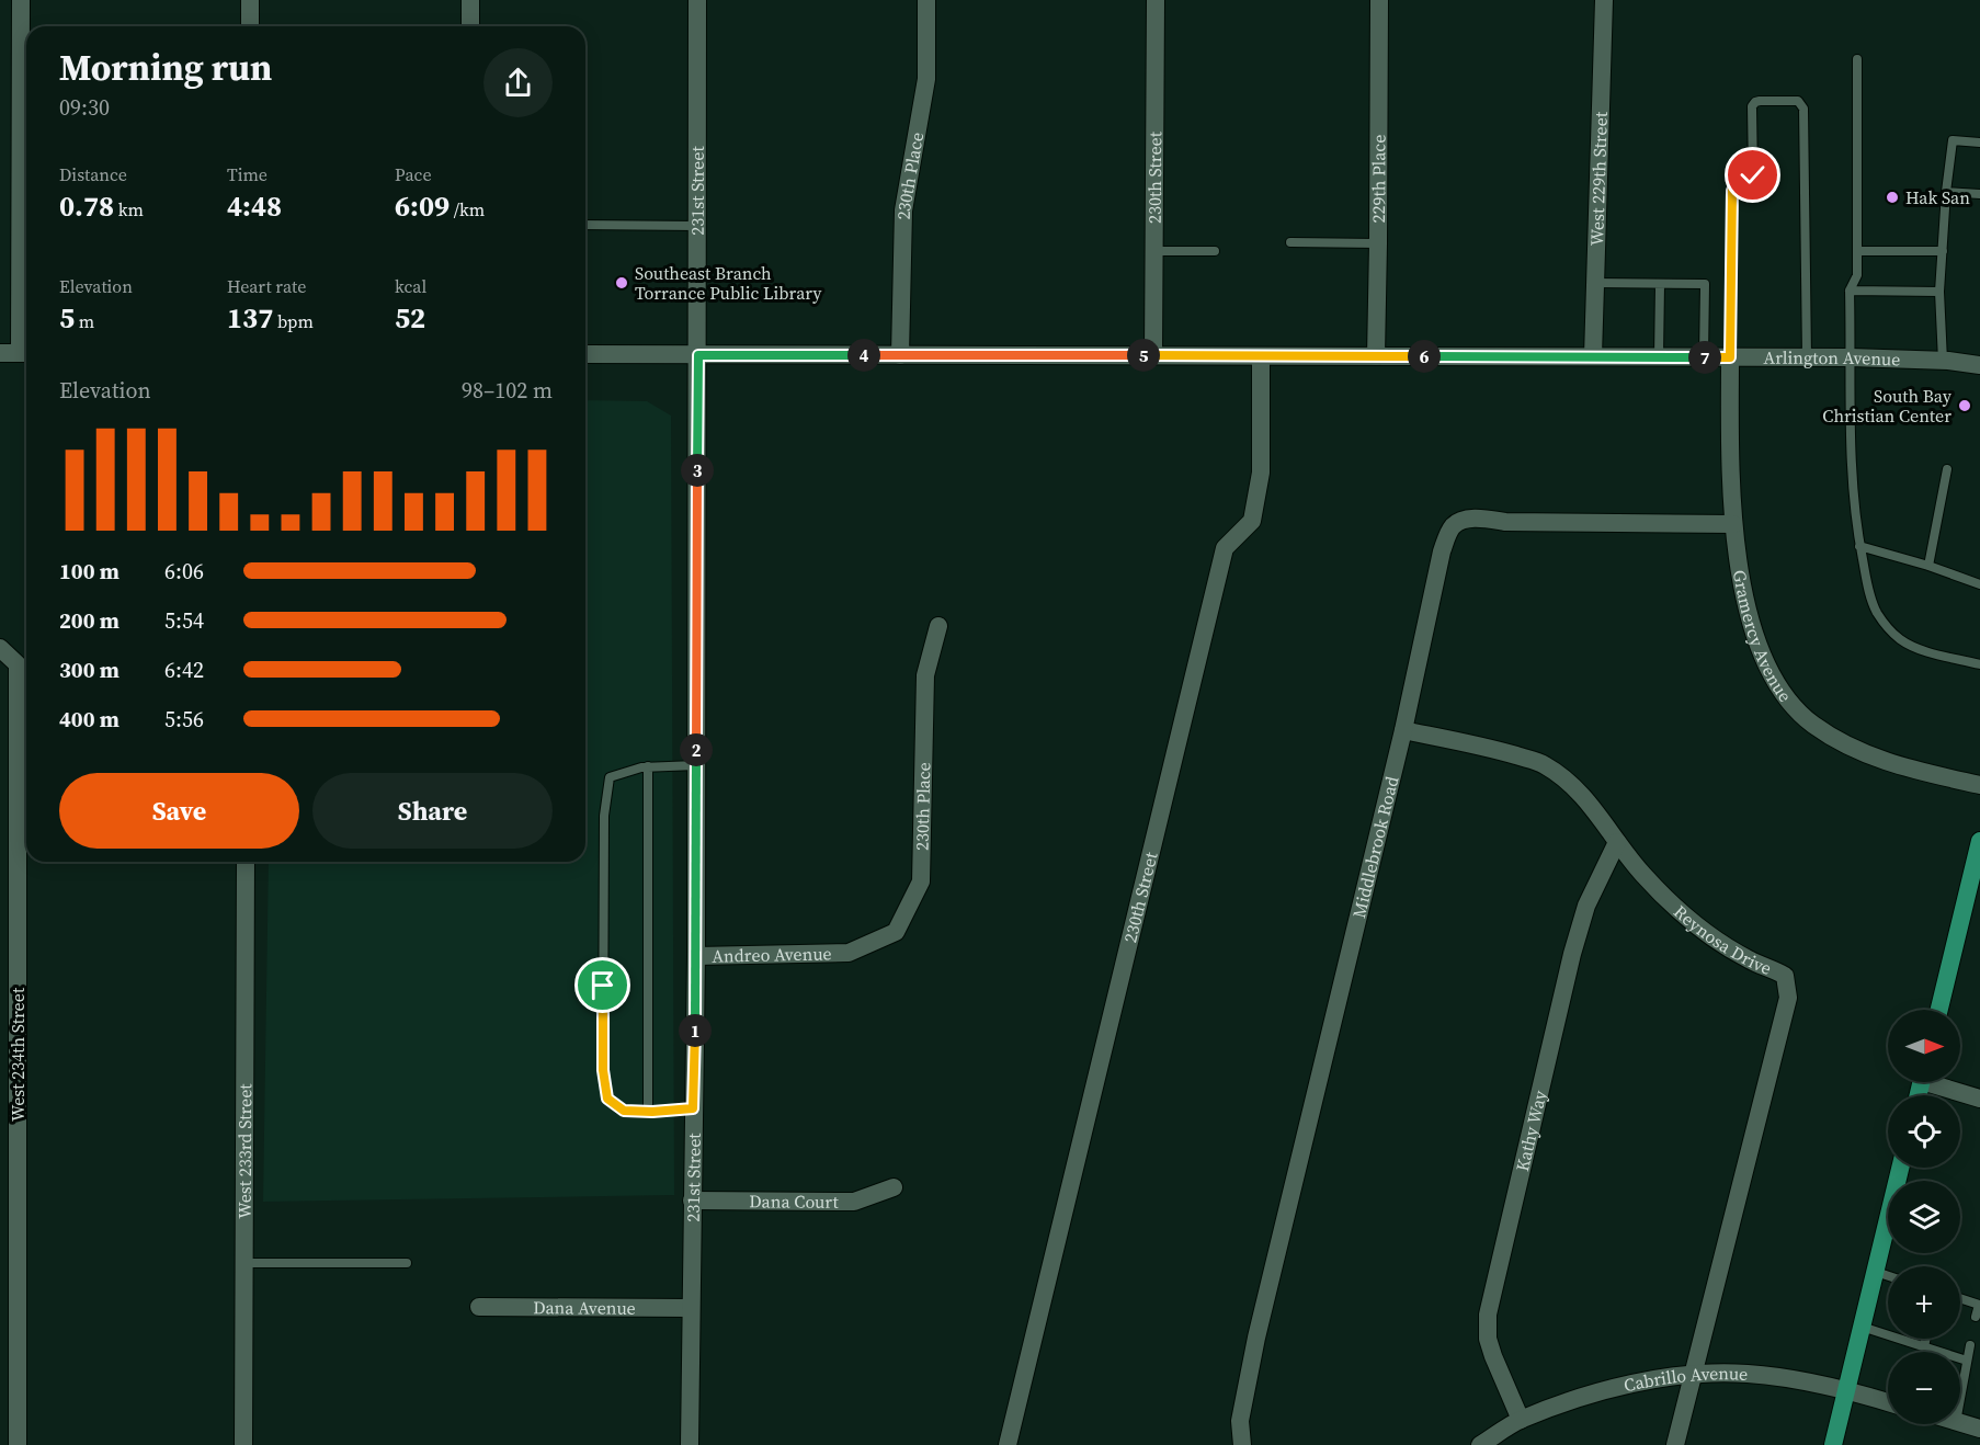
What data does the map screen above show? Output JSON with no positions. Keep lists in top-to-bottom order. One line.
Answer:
{"streets":{"street":["230th Place","230th Street","229th Place","West 229th Street","231st Street","Arlington Avenue","Gramercy Avenue","Middlebrook Road","Reynosa Drive","Andreo Avenue","West 234th Street","Kathy Way","West 233rd Street","Dana Court","Dana Avenue","Cabrillo Avenue"]},"crossings":[["230th Place","Arlington Avenue"],["230th Place","Andreo Avenue"],["230th Street","Arlington Avenue"],["229th Place","Arlington Avenue"],["West 229th Street","Arlington Avenue"],["231st Street","Arlington Avenue"],["231st Street","Andreo Avenue"],["231st Street","Dana Court"],["231st Street","Dana Avenue"],["Arlington Avenue","Gramercy Avenue"],["Gramercy Avenue","Middlebrook Road"],["Middlebrook Road","Reynosa Drive"],["Reynosa Drive","Kathy Way"],["Reynosa Drive","Cabrillo Avenue"],["Kathy Way","Cabrillo Avenue"]],"places":["Hak San","Southeast Branch Torrance Public Library","South Bay Christian Center"],"north":"right","page":{"heading":["Morning run","09:30"],"stats":[["Distance","0.78 km"],["Time","4:48"],["Pace","6:09 /km"],["Elevation","5 m"],["Heart rate","137 bpm"],["kcal","52"]],"pins":["4","5","6","7","3","2","1"],"chart":["Elevation","98–102 m"],"list":[{"name":"100 m","note":"6:06"},{"name":"200 m","note":"5:54"},{"name":"300 m","note":"6:42"},{"name":"400 m","note":"5:56"}],"buttons":["Save","Share"],"map_buttons":["+","−"]}}
